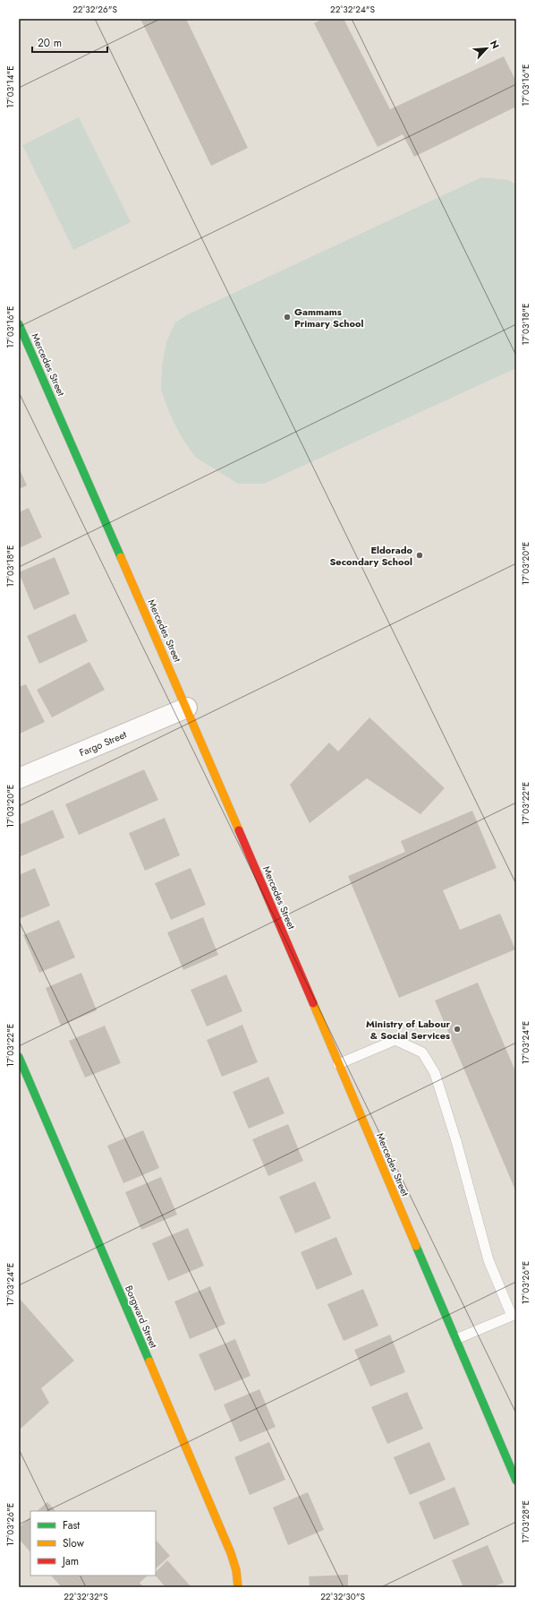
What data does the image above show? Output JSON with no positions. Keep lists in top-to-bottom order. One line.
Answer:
{"streets":{"street":["Mercedes Street","Fargo Street","Borgward Street"]},"crossings":[["Mercedes Street","Fargo Street"]],"places":["Gammams Primary School","Eldorado Secondary School","Ministry of Labour & Social Services"],"legend":["Fast","Slow","Jam"],"scale_bar":"20 m","north":"top right","coordinates":["22°32'26\"S","22°32'24\"S","17°03'16\"E","17°03'14\"E","17°03'18\"E","17°03'20\"E","17°03'22\"E","17°03'24\"E","17°03'26\"E","17°03'28\"E","22°32'32\"S","22°32'30\"S"]}
